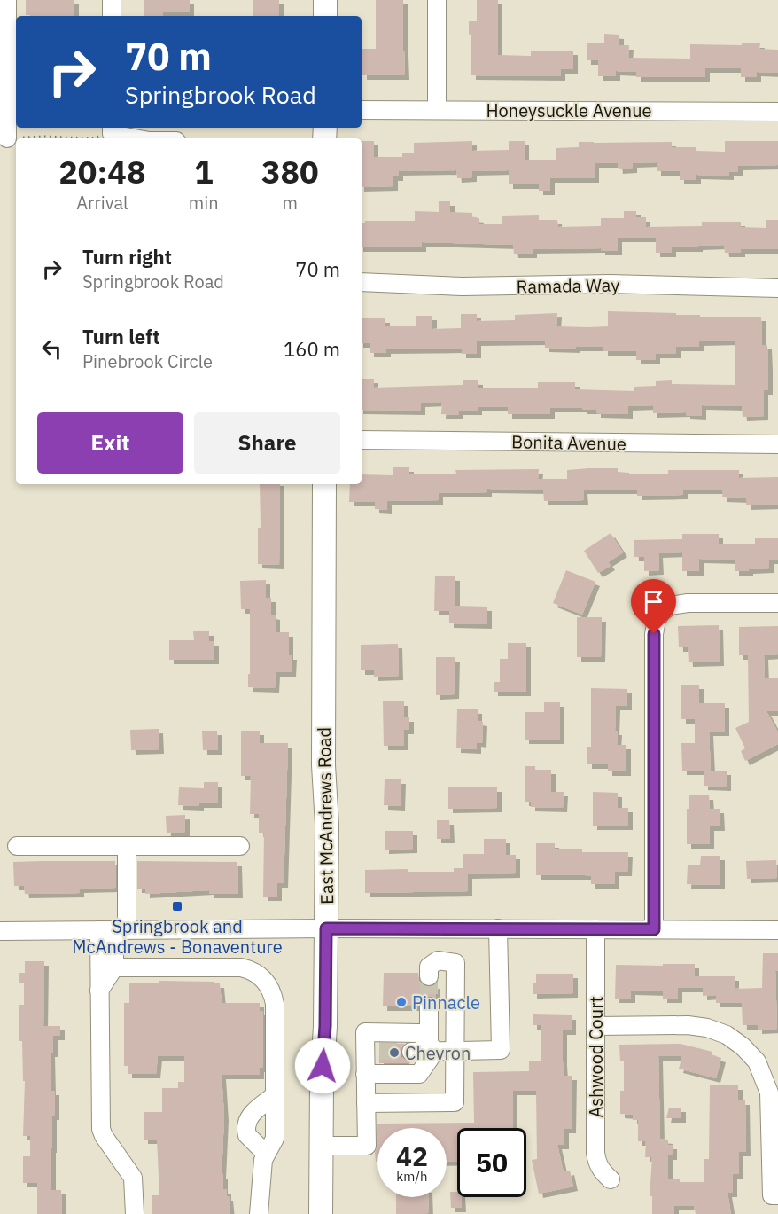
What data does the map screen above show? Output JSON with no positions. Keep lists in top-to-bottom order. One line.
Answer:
{"streets":{"main road":["East McAndrews Road"],"street":["Honeysuckle Avenue","Ramada Way","Bonita Avenue","Ashwood Court"]},"places":{"transit":["Springbrook and McAndrews - Bonaventure"],"other":["Pinnacle","Chevron"]},"page":{"turn":["70 m","Springbrook Road"],"eta":["20:48","Arrival","1","min","380","m"],"list":[{"name":"Turn right","note":"Springbrook Road","value":"70 m"},{"name":"Turn left","note":"Pinebrook Circle","value":"160 m"}],"buttons":["Exit","Share"],"speed":"42 km/h","limit":"50"}}
